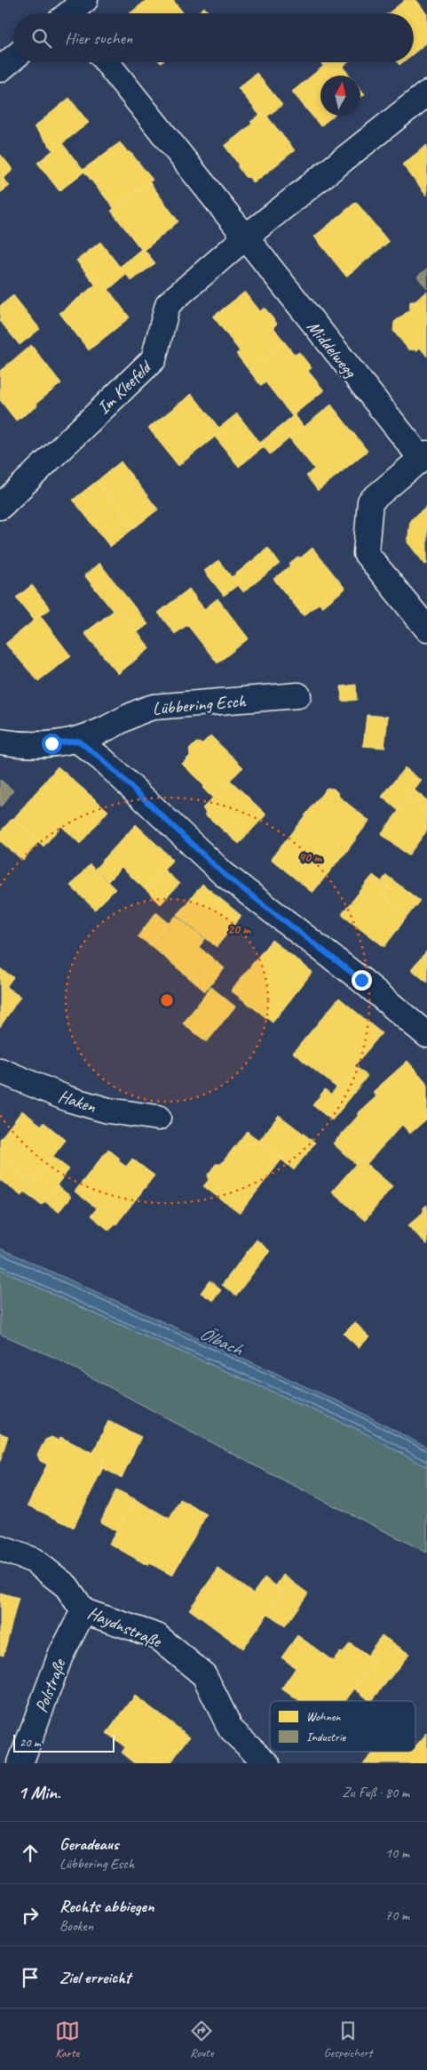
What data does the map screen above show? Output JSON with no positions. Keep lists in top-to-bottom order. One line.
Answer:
{"streets":{"street":["Middelwegg","Im Kleefeld","Lübbering Esch","Haken","Haydnstraße","Polstraße"]},"crossings":[["Middelwegg","Im Kleefeld"],["Haydnstraße","Polstraße"]],"water":["Ölbach"],"legend":["Wohnen","Industrie"],"scale_bar":"20 m","north":"top","page":{"search":"Hier suchen","scale":"20 m","heading":["1 Min.","Zu Fuß · 80 m"],"list":[["Geradeaus","Lübbering Esch","10 m"],["Rechts abbiegen","Booken","70 m"],"Ziel erreicht"],"nav":["Karte","Route","Gespeichert"]},"rings":["40 m","20 m"]}
